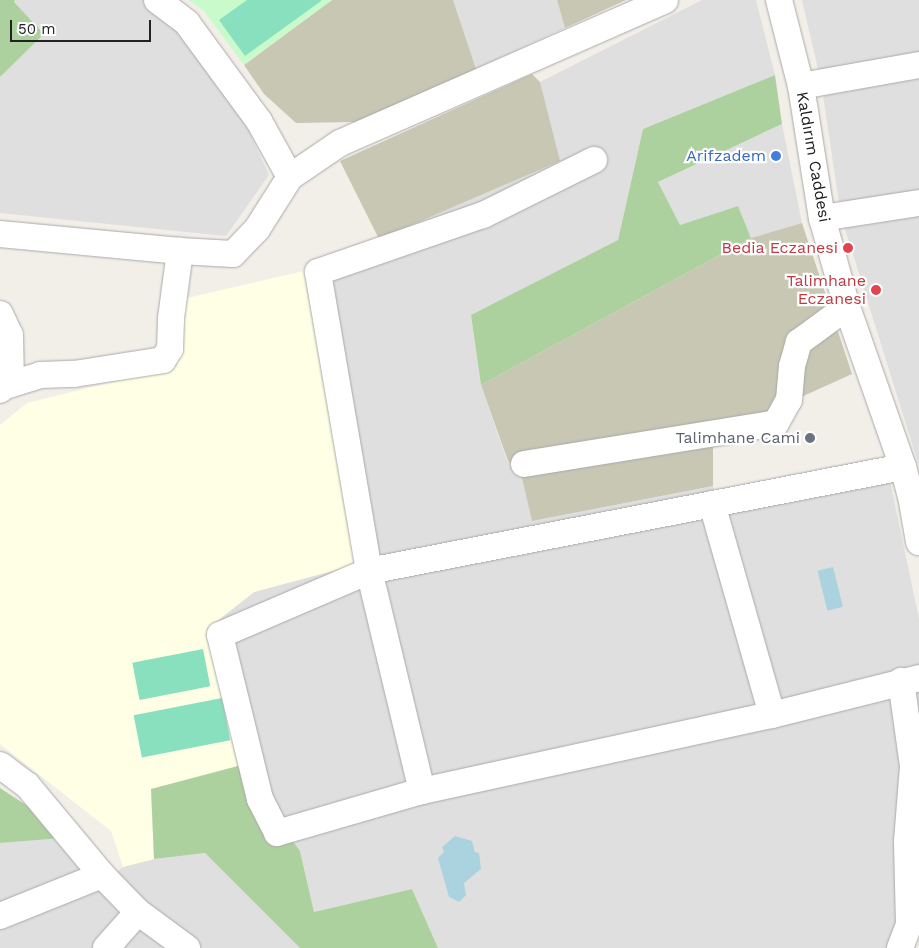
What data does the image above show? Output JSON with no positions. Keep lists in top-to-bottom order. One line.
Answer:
{"streets":{"street":["Kaldırım Caddesi"]},"places":["Arifzadem","Bedia Eczanesi","Talimhane Eczanesi","Talimhane Cami"],"scale_bar":"50 m"}
